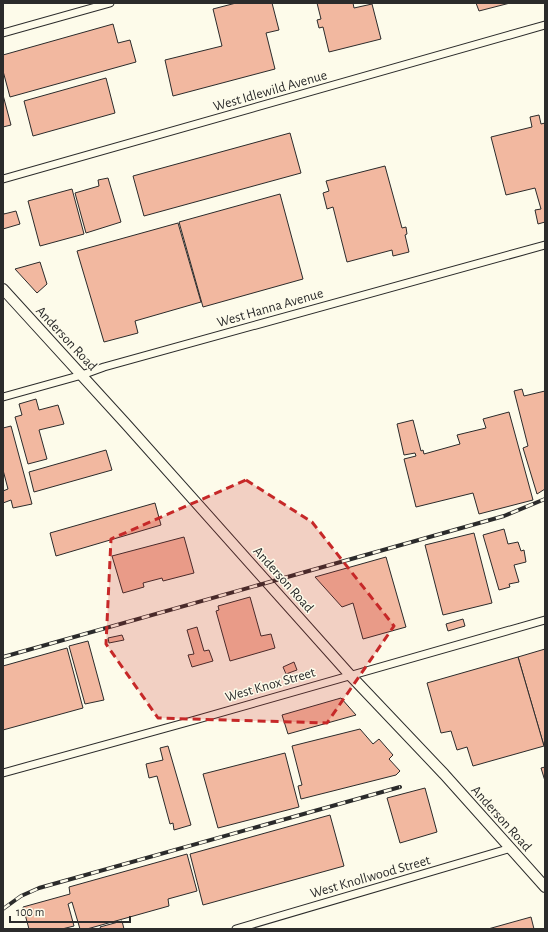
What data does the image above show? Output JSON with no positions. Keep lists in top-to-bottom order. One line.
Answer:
{"streets":{"street":["West Idlewild Avenue","West Hanna Avenue","Anderson Road","West Knox Street","West Knollwood Street"]},"crossings":[["West Hanna Avenue","Anderson Road"],["Anderson Road","West Knox Street"],["Anderson Road","West Knollwood Street"]],"scale_bar":"100 m"}
